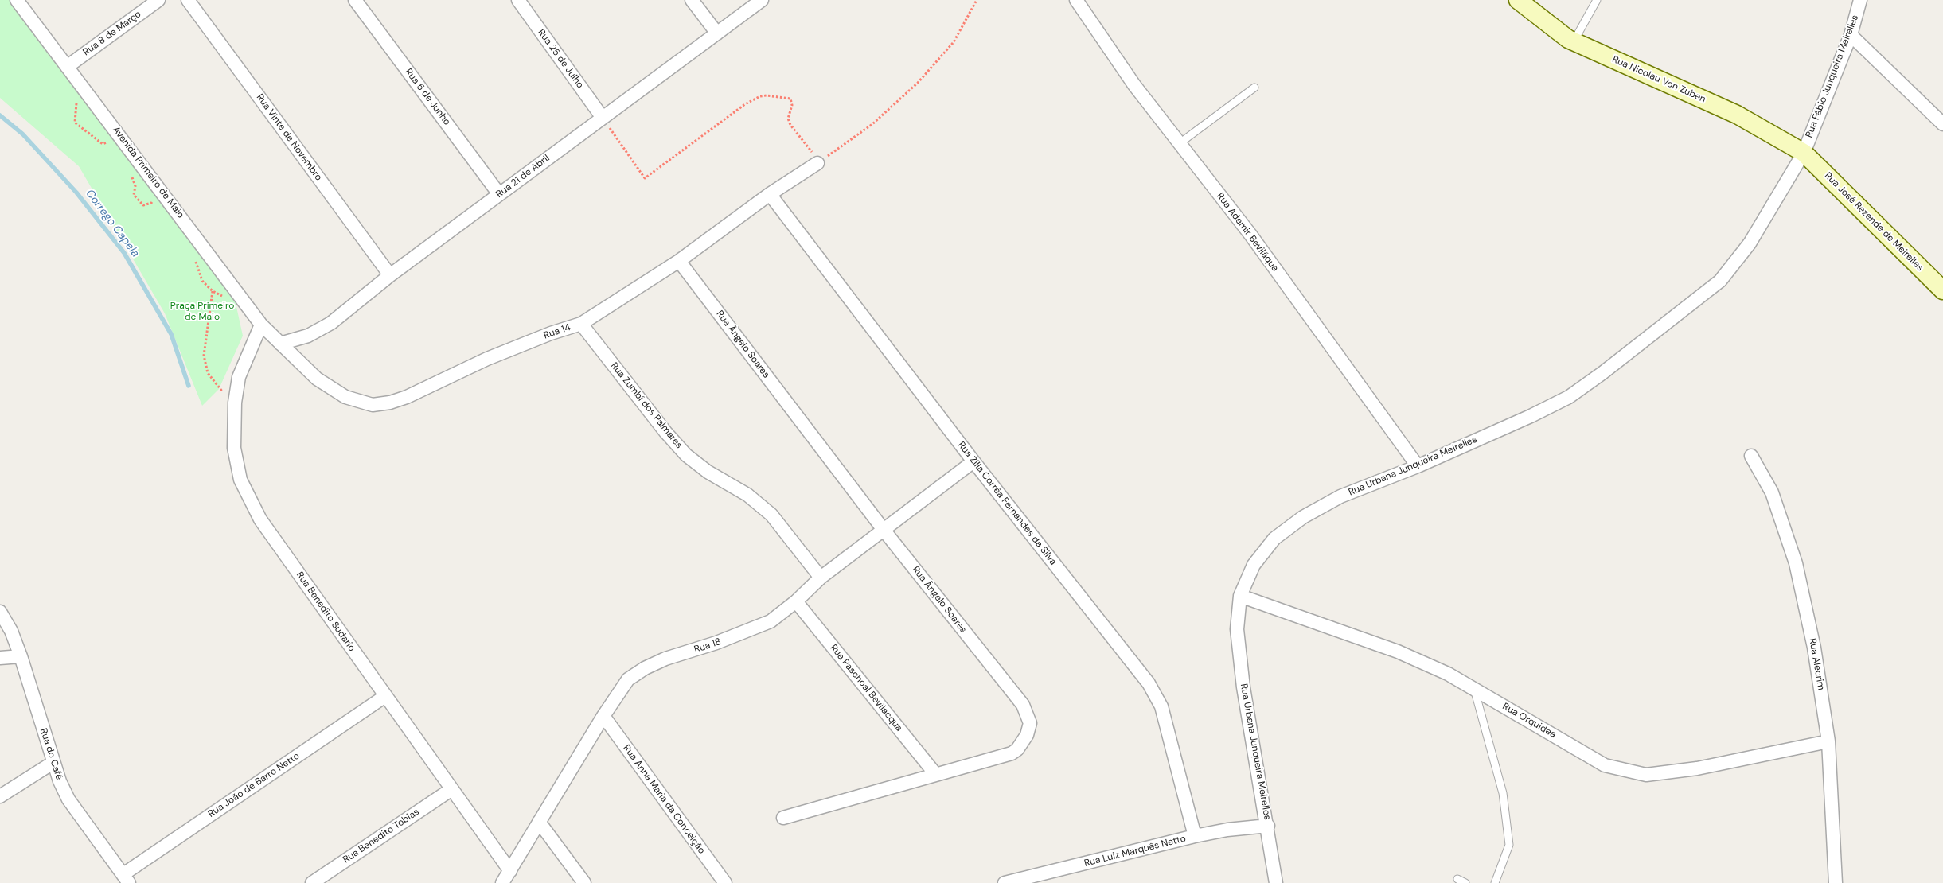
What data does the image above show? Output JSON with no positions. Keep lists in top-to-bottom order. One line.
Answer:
{"streets":{"street":["Rua 8 de Março","Rua 25 de Julho","Rua Fábio Junqueira Meirelles","Rua Nicolau Von Zuben","Rua 5 de Junho","Rua Vinte de Novembro","Avenida Primeiro de Maio","Rua 21 de Abril","Rua José Rezende de Meirelles","Rua Ademir Beviláqua","Rua 14","Rua Ângelo Soares","Rua Zumbí dos Palmares","Rua Urbana Junqueira Meirelles","Rua Zilla Corrêa Fernandes da Silva","Rua Benedito Sudario","Rua 18","Rua Alecrim","Rua Paschoal Bevilacqua","Rua Orquidea","Rua do Café","Rua João de Barro Netto","Rua Anna Maria da Conceição","Rua Benedito Tobias","Rua Luiz Marquês Netto"]},"crossings":[["Rua 8 de Março","Avenida Primeiro de Maio"],["Rua 25 de Julho","Rua 21 de Abril"],["Rua Fábio Junqueira Meirelles","Rua Nicolau Von Zuben"],["Rua Fábio Junqueira Meirelles","Rua José Rezende de Meirelles"],["Rua Fábio Junqueira Meirelles","Rua Urbana Junqueira Meirelles"],["Rua Nicolau Von Zuben","Rua José Rezende de Meirelles"],["Rua Nicolau Von Zuben","Rua Urbana Junqueira Meirelles"],["Rua 5 de Junho","Rua 21 de Abril"],["Rua Vinte de Novembro","Rua 21 de Abril"],["Avenida Primeiro de Maio","Rua 21 de Abril"],["Avenida Primeiro de Maio","Rua 14"],["Avenida Primeiro de Maio","Rua Benedito Sudario"],["Rua 21 de Abril","Rua 14"],["Rua José Rezende de Meirelles","Rua Urbana Junqueira Meirelles"],["Rua Ademir Beviláqua","Rua Urbana Junqueira Meirelles"],["Rua 14","Rua Ângelo Soares"],["Rua 14","Rua Zumbí dos Palmares"],["Rua 14","Rua Zilla Corrêa Fernandes da Silva"],["Rua Ângelo Soares","Rua 18"],["Rua Ângelo Soares","Rua Paschoal Bevilacqua"],["Rua Zumbí dos Palmares","Rua 18"],["Rua Urbana Junqueira Meirelles","Rua Orquidea"],["Rua Urbana Junqueira Meirelles","Rua Luiz Marquês Netto"],["Rua Zilla Corrêa Fernandes da Silva","Rua 18"],["Rua Zilla Corrêa Fernandes da Silva","Rua Luiz Marquês Netto"],["Rua Benedito Sudario","Rua 18"],["Rua Benedito Sudario","Rua João de Barro Netto"],["Rua Benedito Sudario","Rua Benedito Tobias"],["Rua 18","Rua Paschoal Bevilacqua"],["Rua 18","Rua Anna Maria da Conceição"],["Rua Alecrim","Rua Orquidea"],["Rua do Café","Rua João de Barro Netto"]],"water":["Corrego Capela"],"parks":["Praça Primeiro de Maio"]}
